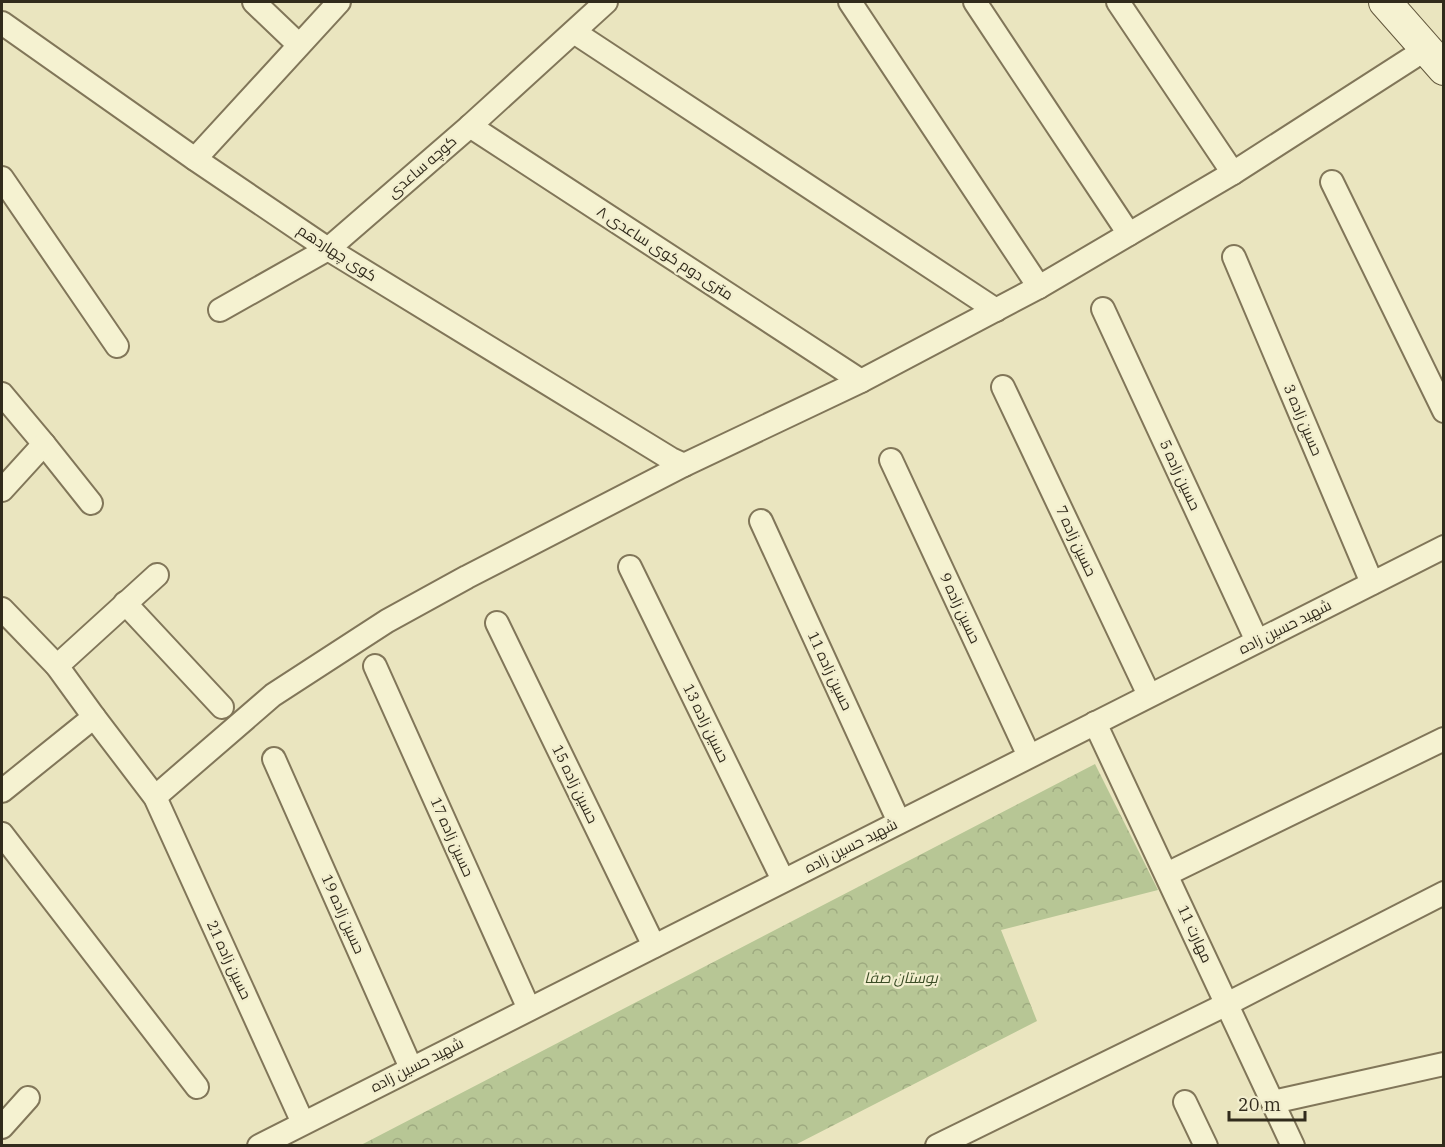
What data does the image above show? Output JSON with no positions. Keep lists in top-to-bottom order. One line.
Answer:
{"streets":{"street":["کوچه ساعدی","کوی چهاردهم","۸ متری دوم کوی ساعدی","حسین زاده 3","حسین زاده 5","حسین زاده 7","حسین زاده 9","شهید حسین زاده","حسین زاده 11","حسین زاده 13","حسین زاده 15","حسین زاده 17","حسین زاده 19","مهارت 11","حسین زاده 21"]},"crossings":[["کوچه ساعدی","کوی چهاردهم"],["کوچه ساعدی","۸ متری دوم کوی ساعدی"],["حسین زاده 3","شهید حسین زاده"],["حسین زاده 5","شهید حسین زاده"],["حسین زاده 7","شهید حسین زاده"],["حسین زاده 9","شهید حسین زاده"],["شهید حسین زاده","حسین زاده 11"],["شهید حسین زاده","حسین زاده 13"],["شهید حسین زاده","حسین زاده 15"],["شهید حسین زاده","حسین زاده 17"],["شهید حسین زاده","حسین زاده 19"],["شهید حسین زاده","مهارت 11"],["شهید حسین زاده","حسین زاده 21"]],"parks":["بوستان صفا"],"scale_bar":"20 m"}
